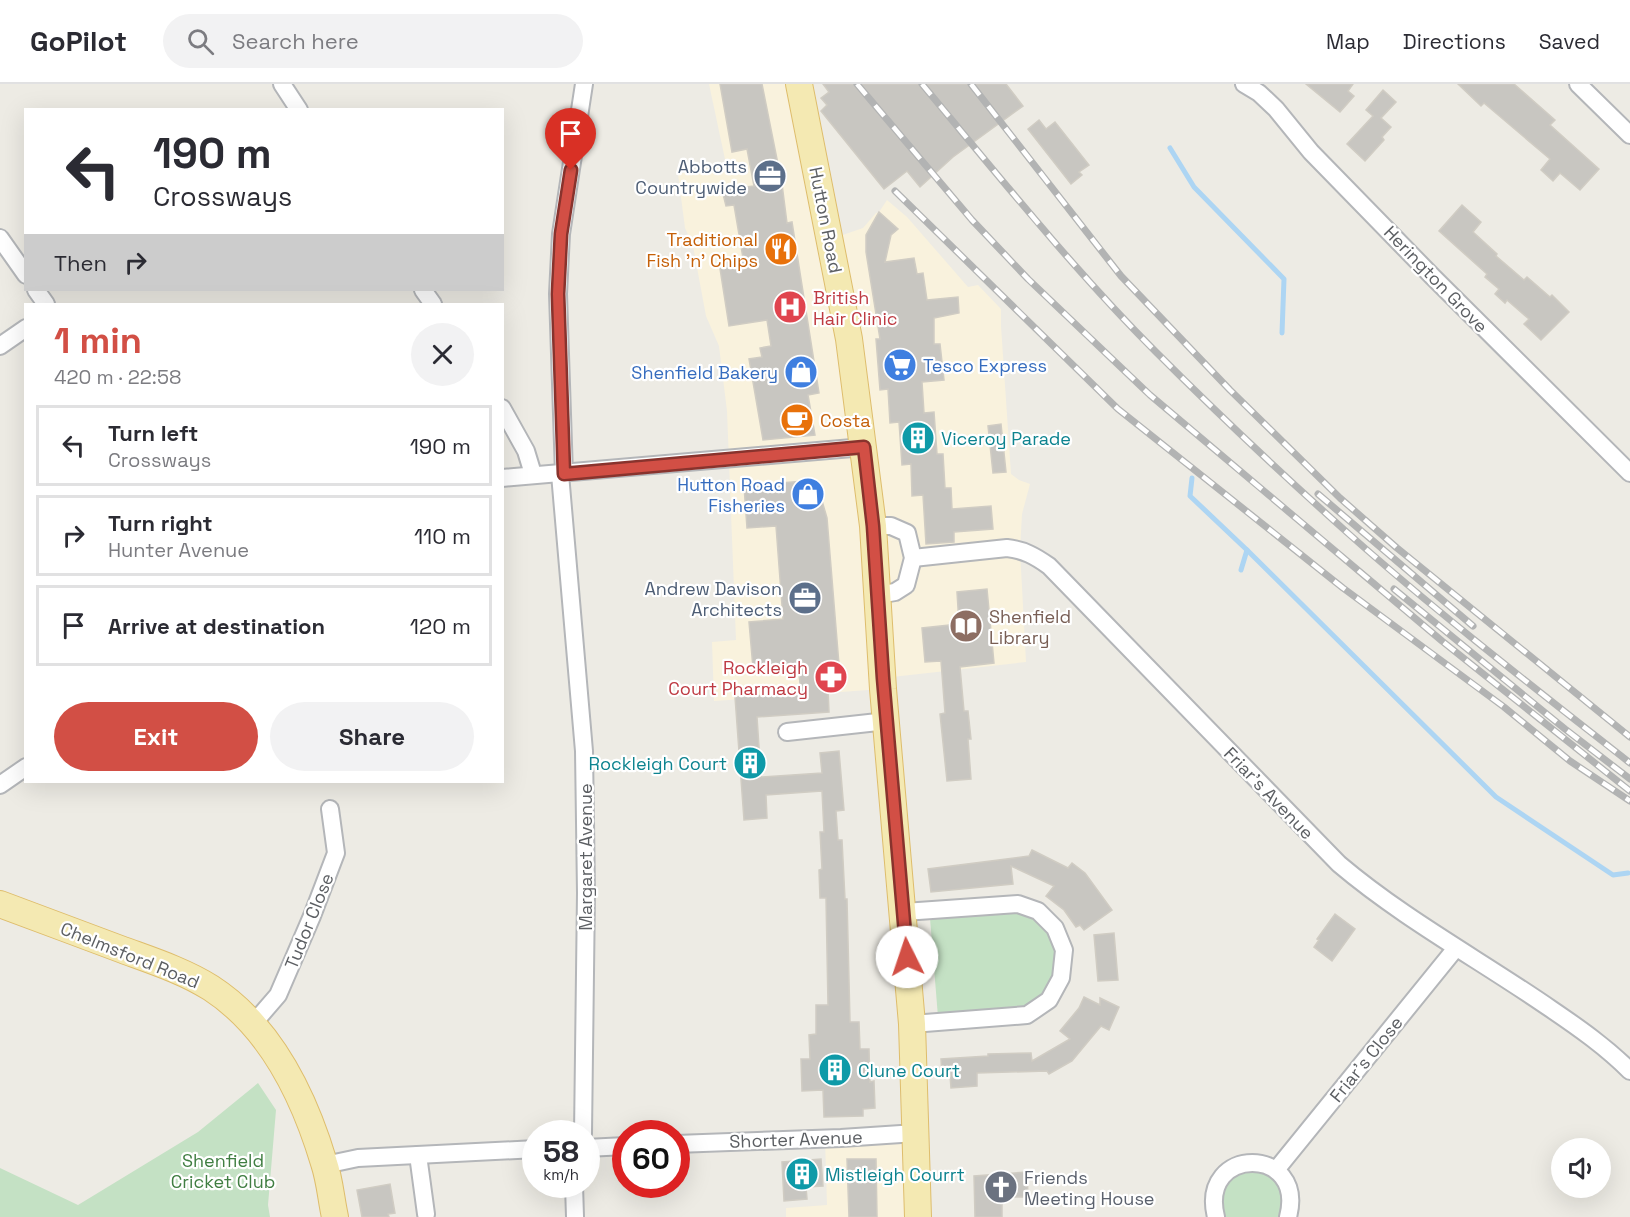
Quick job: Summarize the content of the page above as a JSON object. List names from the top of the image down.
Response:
{
  "streets": {
    "main road": ["Hutton Road", "Chelmsford Road"],
    "street": [
      "Herington Grove",
      "Friar's Avenue",
      "Margaret Avenue",
      "Tudor Close",
      "Friar's Close",
      "Shorter Avenue"
    ]
  },
  "crossings": [
    ["Hutton Road", "Shorter Avenue"],
    ["Friar's Avenue", "Friar's Close"],
    ["Tudor Close", "Chelmsford Road"]
  ],
  "parks": ["Shenfield Cricket Club"],
  "places": {
    "office": ["Abbotts Countrywide", "Andrew Davison Architects"],
    "restaurant": ["Traditional Fish 'n' Chips"],
    "hospital": ["British Hair Clinic"],
    "supermarket": ["Tesco Express"],
    "shop": ["Shenfield Bakery", "Hutton Road Fisheries"],
    "cafe": ["Costa"],
    "building": [
      "Viceroy Parade",
      "Rockleigh Court",
      "Clune Court",
      "Mistleigh Courrt"
    ],
    "library": ["Shenfield Library"],
    "pharmacy": ["Rockleigh Court Pharmacy"],
    "church": ["Friends Meeting House"]
  },
  "page": {
    "header": "GoPilot",
    "search": "Search here",
    "nav": ["Map", "Directions", "Saved"],
    "turn": ["190 m", "Crossways"],
    "then": "Then",
    "heading": ["1 min", "420 m · 22:58"],
    "list": [
      {
        "name": "Turn left",
        "note": "Crossways",
        "value": "190 m"
      },
      {
        "name": "Turn right",
        "note": "Hunter Avenue",
        "value": "110 m"
      },
      {
        "name": "Arrive at destination",
        "value": "120 m"
      }
    ],
    "buttons": ["Exit", "Share"],
    "speed": "58 km/h",
    "limit": "60"
  }
}
